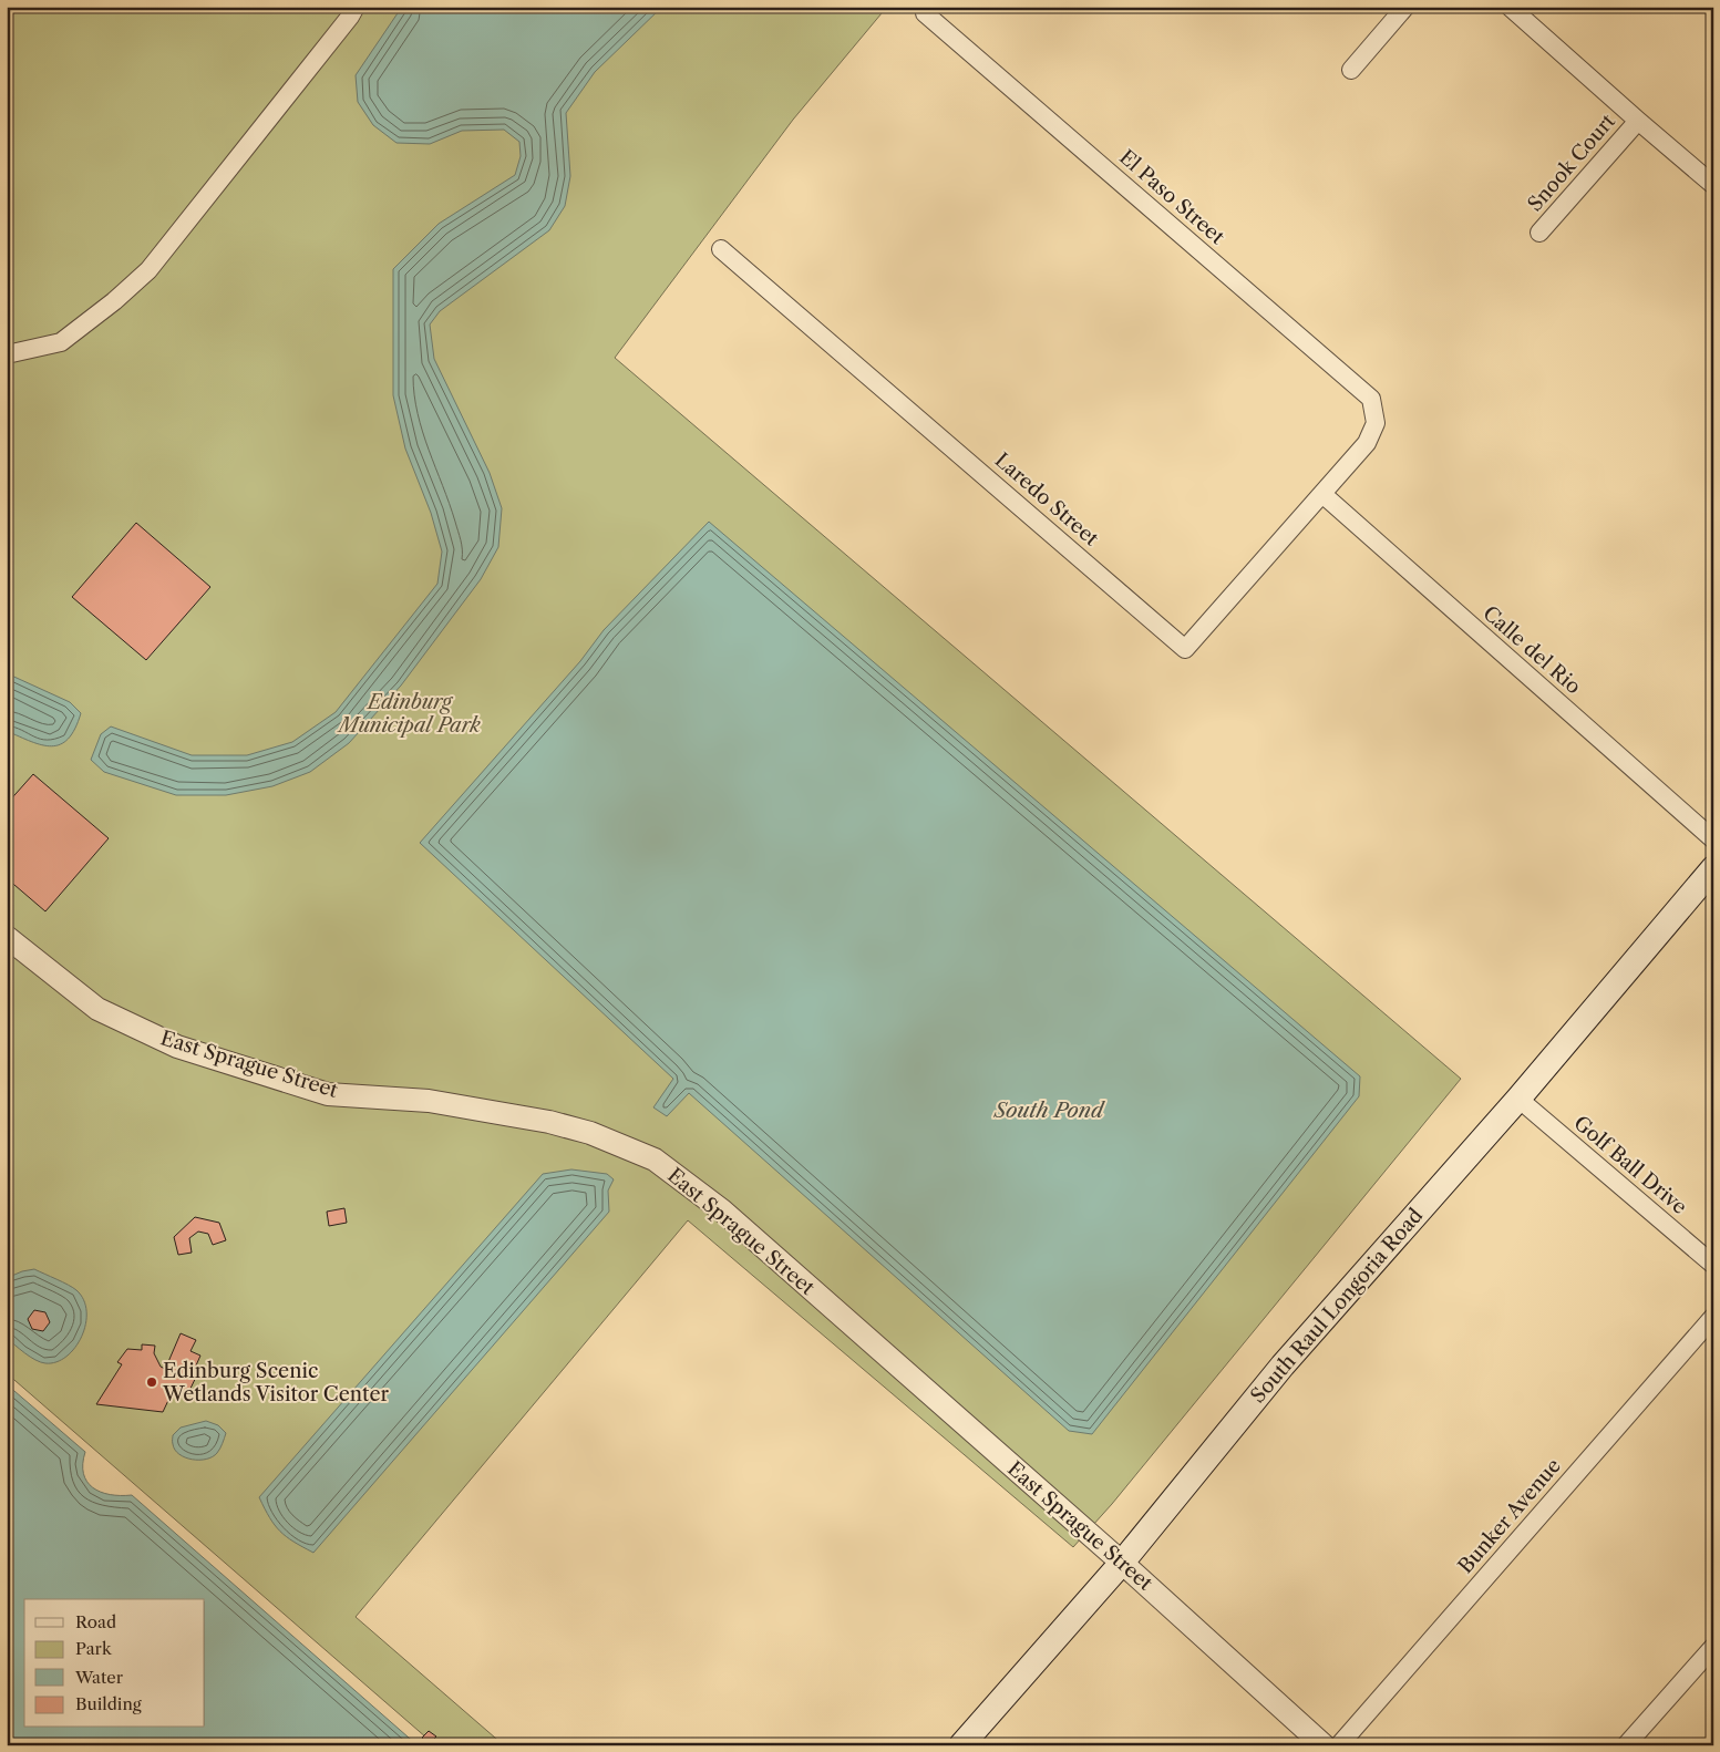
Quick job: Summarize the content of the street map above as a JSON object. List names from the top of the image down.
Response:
{
  "streets": {
    "main road": ["South Raul Longoria Road"],
    "street": [
      "Snook Court",
      "El Paso Street",
      "Laredo Street",
      "Calle del Rio",
      "East Sprague Street",
      "Golf Ball Drive",
      "Bunker Avenue"
    ]
  },
  "crossings": [
    ["El Paso Street", "Laredo Street"],
    ["El Paso Street", "Calle del Rio"],
    ["Laredo Street", "Calle del Rio"],
    ["East Sprague Street", "South Raul Longoria Road"],
    ["Golf Ball Drive", "South Raul Longoria Road"]
  ],
  "water": ["South Pond"],
  "parks": ["Edinburg Municipal Park"],
  "places": ["Edinburg Scenic Wetlands Visitor Center"],
  "legend": [
    "Road",
    "Park",
    "Water",
    "Building"
  ]
}
